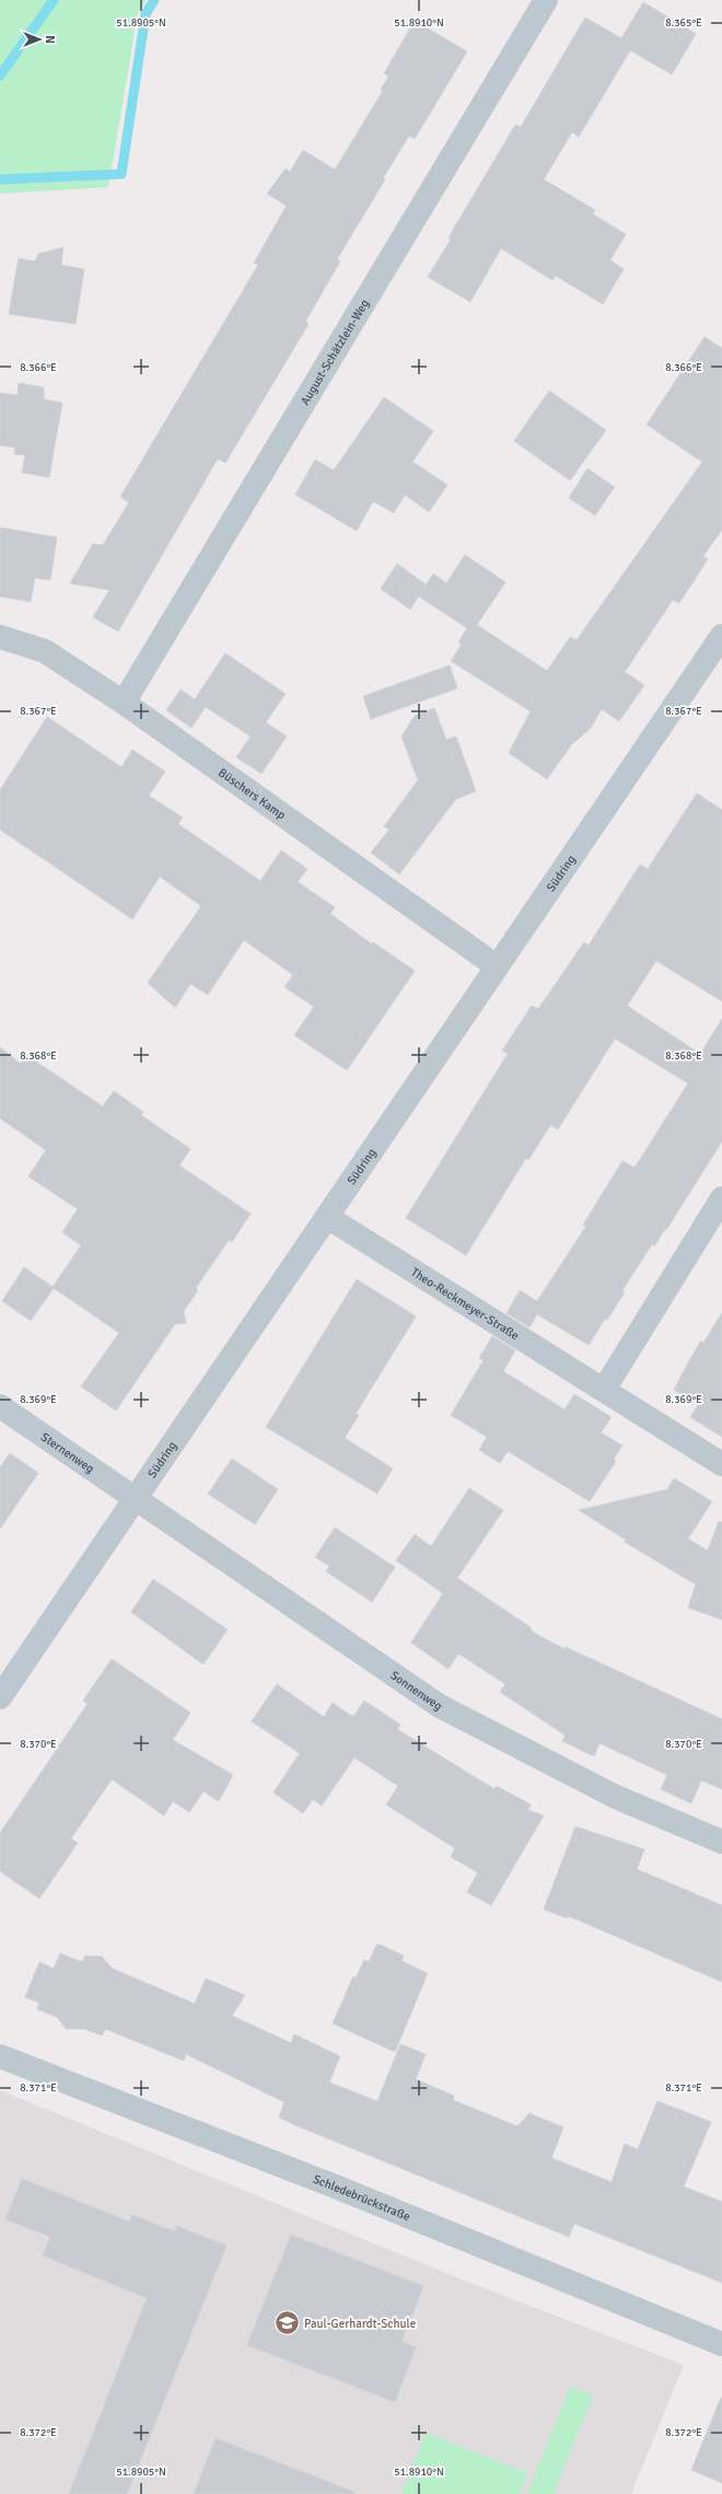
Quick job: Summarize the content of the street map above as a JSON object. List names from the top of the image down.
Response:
{
  "streets": {
    "street": [
      "August-Schätzlein-Weg",
      "Büschers Kamp",
      "Südring",
      "Theo-Reckmeyer-Straße",
      "Sternenweg",
      "Sonnenweg",
      "Schledebrückstraße"
    ]
  },
  "crossings": [
    ["August-Schätzlein-Weg", "Büschers Kamp"],
    ["Büschers Kamp", "Südring"],
    ["Südring", "Theo-Reckmeyer-Straße"],
    ["Südring", "Sternenweg"],
    ["Südring", "Sonnenweg"],
    ["Sternenweg", "Sonnenweg"]
  ],
  "places": {
    "school or university": ["Paul-Gerhardt-Schule"]
  },
  "north": "right",
  "coordinates": [
    "51.8905°N",
    "51.8910°N",
    "8.365°E",
    "8.366°E",
    "8.367°E",
    "8.368°E",
    "8.369°E",
    "8.370°E",
    "8.371°E",
    "8.372°E"
  ]
}
